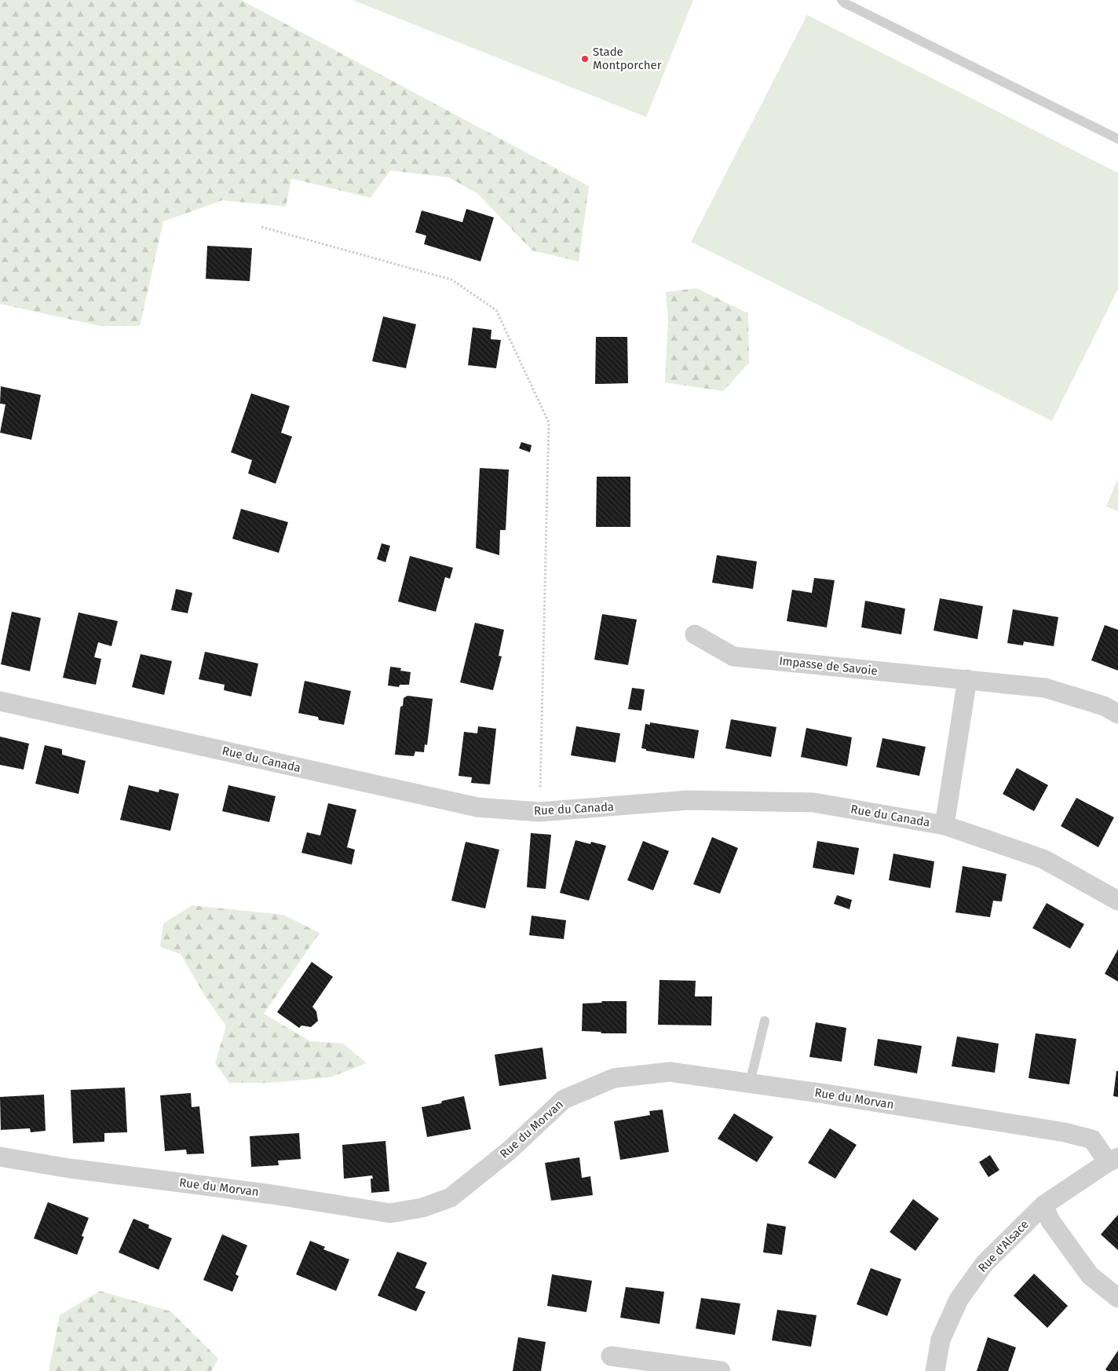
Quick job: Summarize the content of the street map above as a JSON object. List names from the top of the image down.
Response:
{
  "streets": {
    "street": [
      "Impasse de Savoie",
      "Rue du Canada",
      "Rue du Morvan",
      "Rue d'Alsace"
    ]
  },
  "crossings": [
    ["Rue du Morvan", "Rue d'Alsace"]
  ],
  "places": ["Stade Montporcher"]
}
